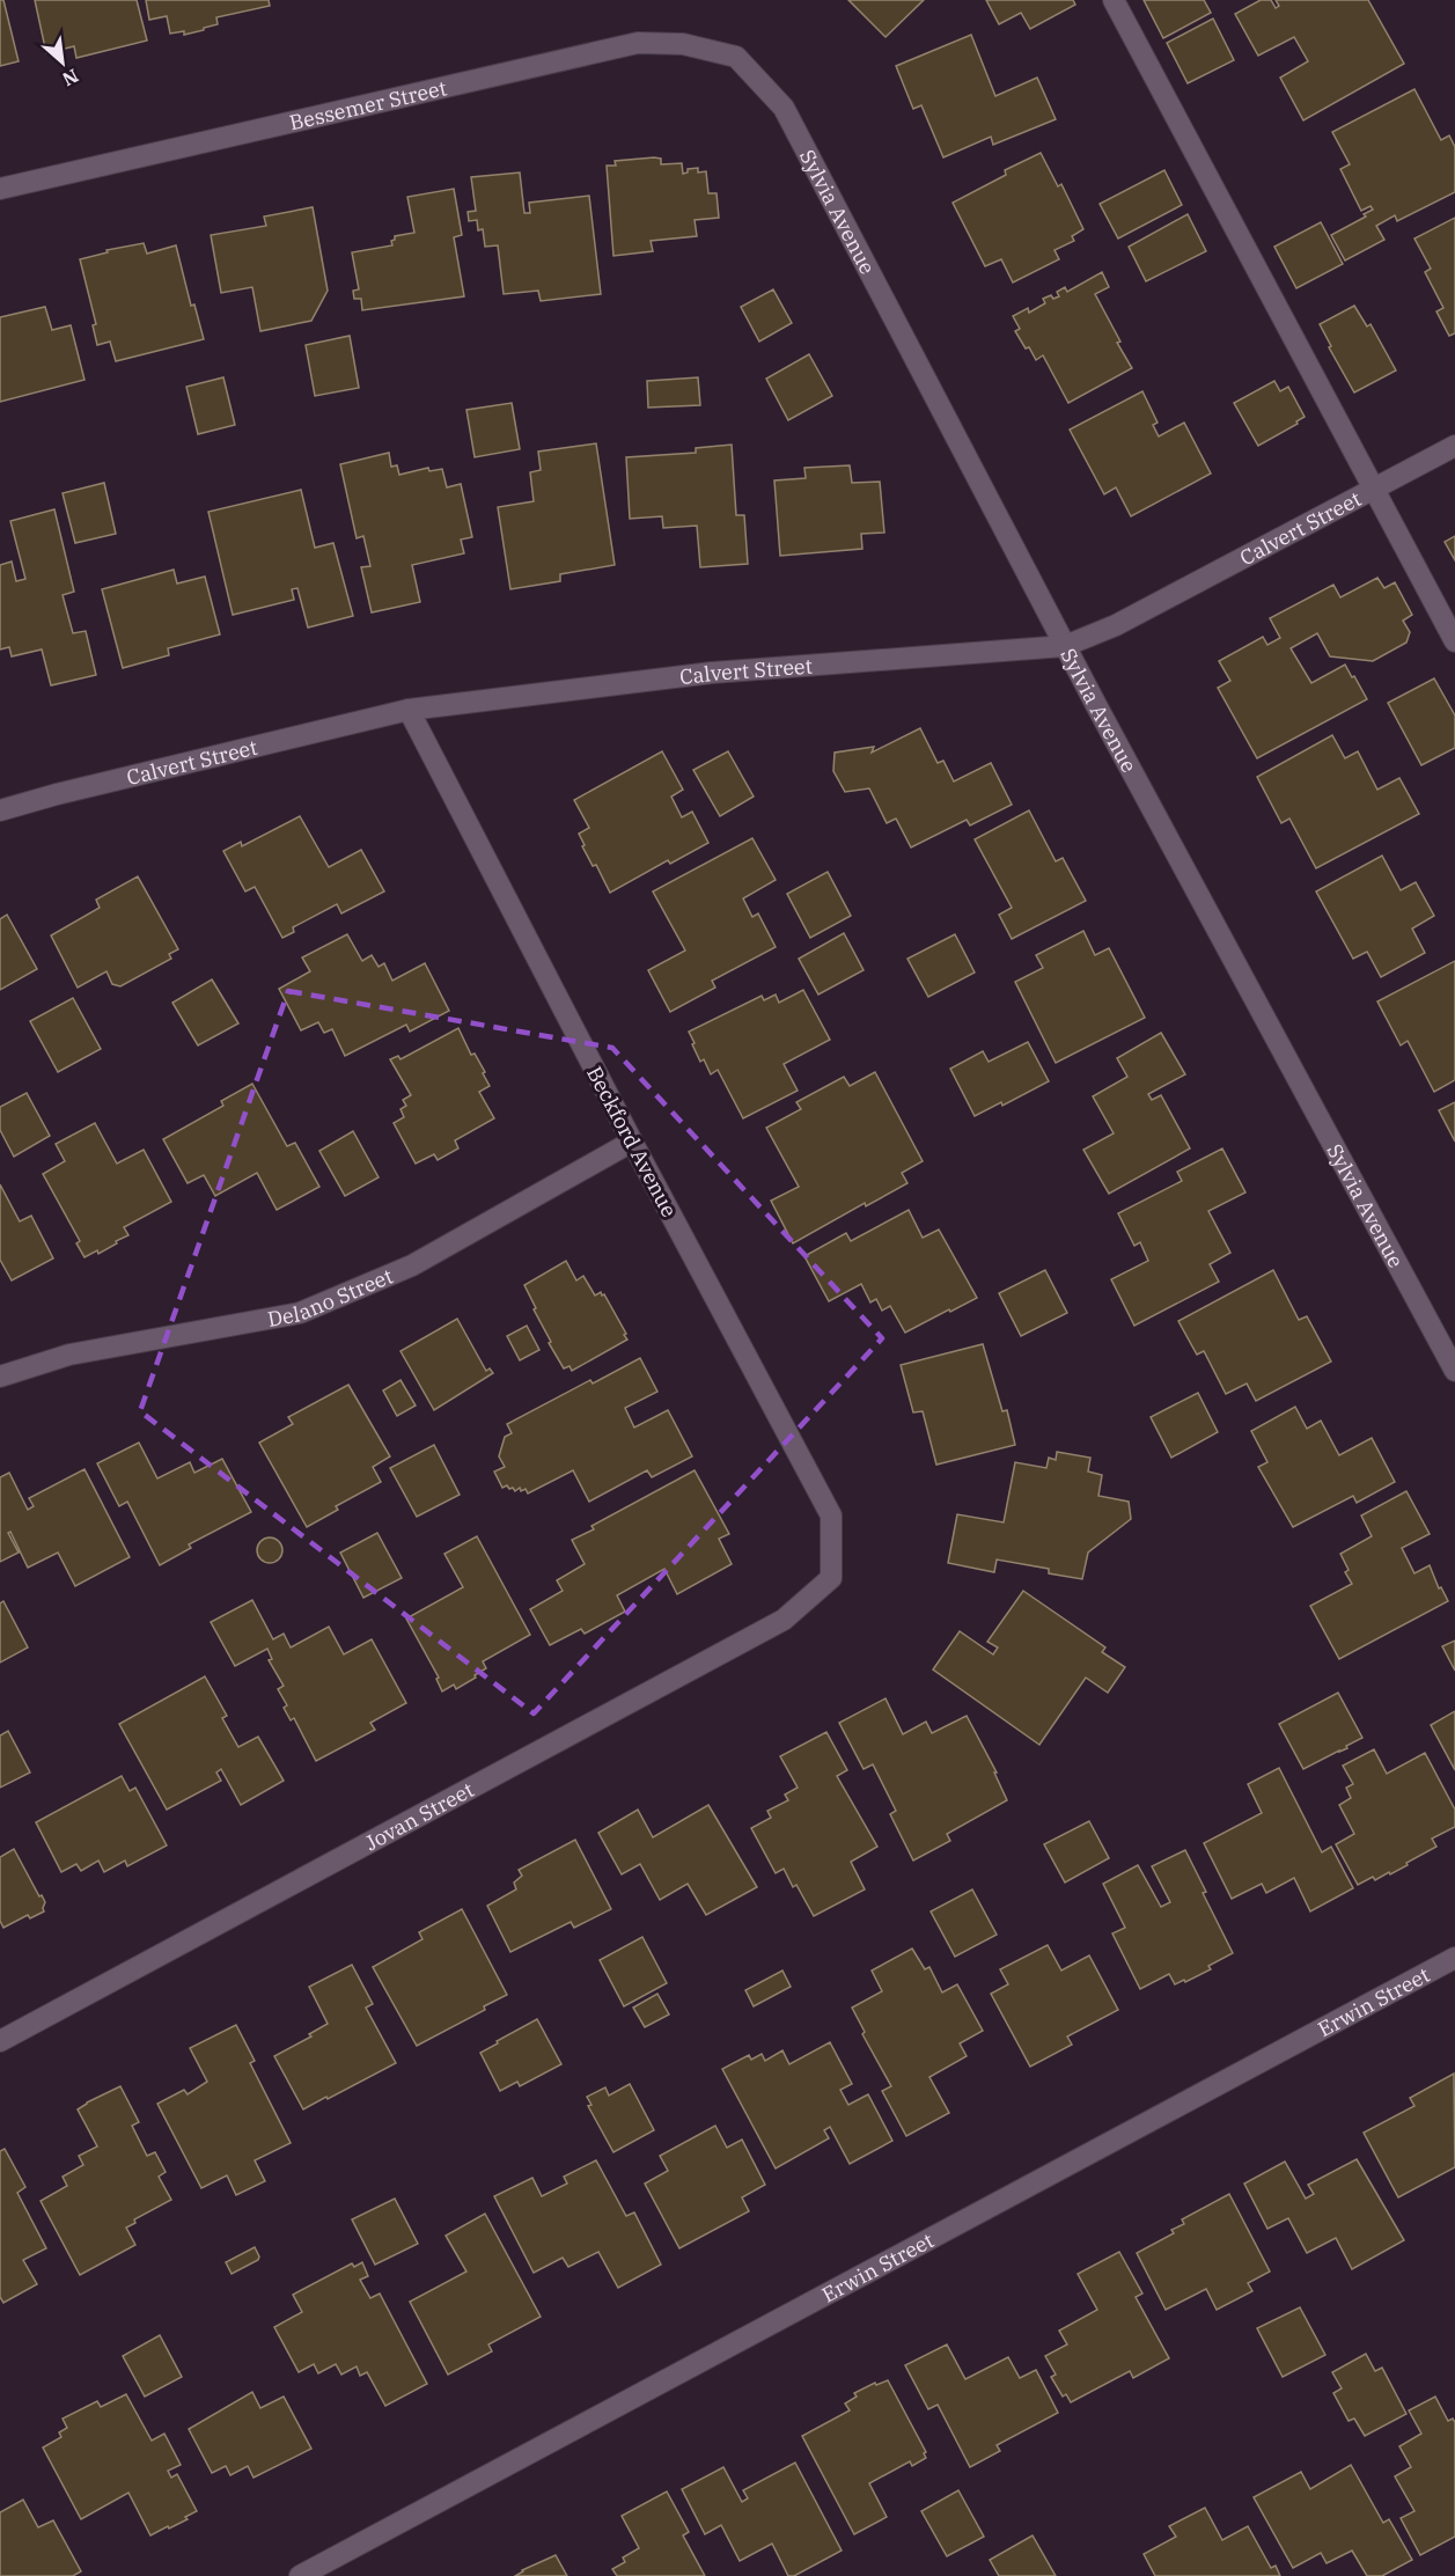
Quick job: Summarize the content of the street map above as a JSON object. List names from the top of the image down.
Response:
{
  "streets": {
    "street": [
      "Bessemer Street",
      "Sylvia Avenue",
      "Calvert Street",
      "Beckford Avenue",
      "Delano Street",
      "Jovan Street",
      "Erwin Street"
    ]
  },
  "crossings": [
    ["Bessemer Street", "Sylvia Avenue"],
    ["Sylvia Avenue", "Calvert Street"],
    ["Calvert Street", "Beckford Avenue"],
    ["Beckford Avenue", "Delano Street"],
    ["Beckford Avenue", "Jovan Street"]
  ],
  "north": "bottom right"
}
